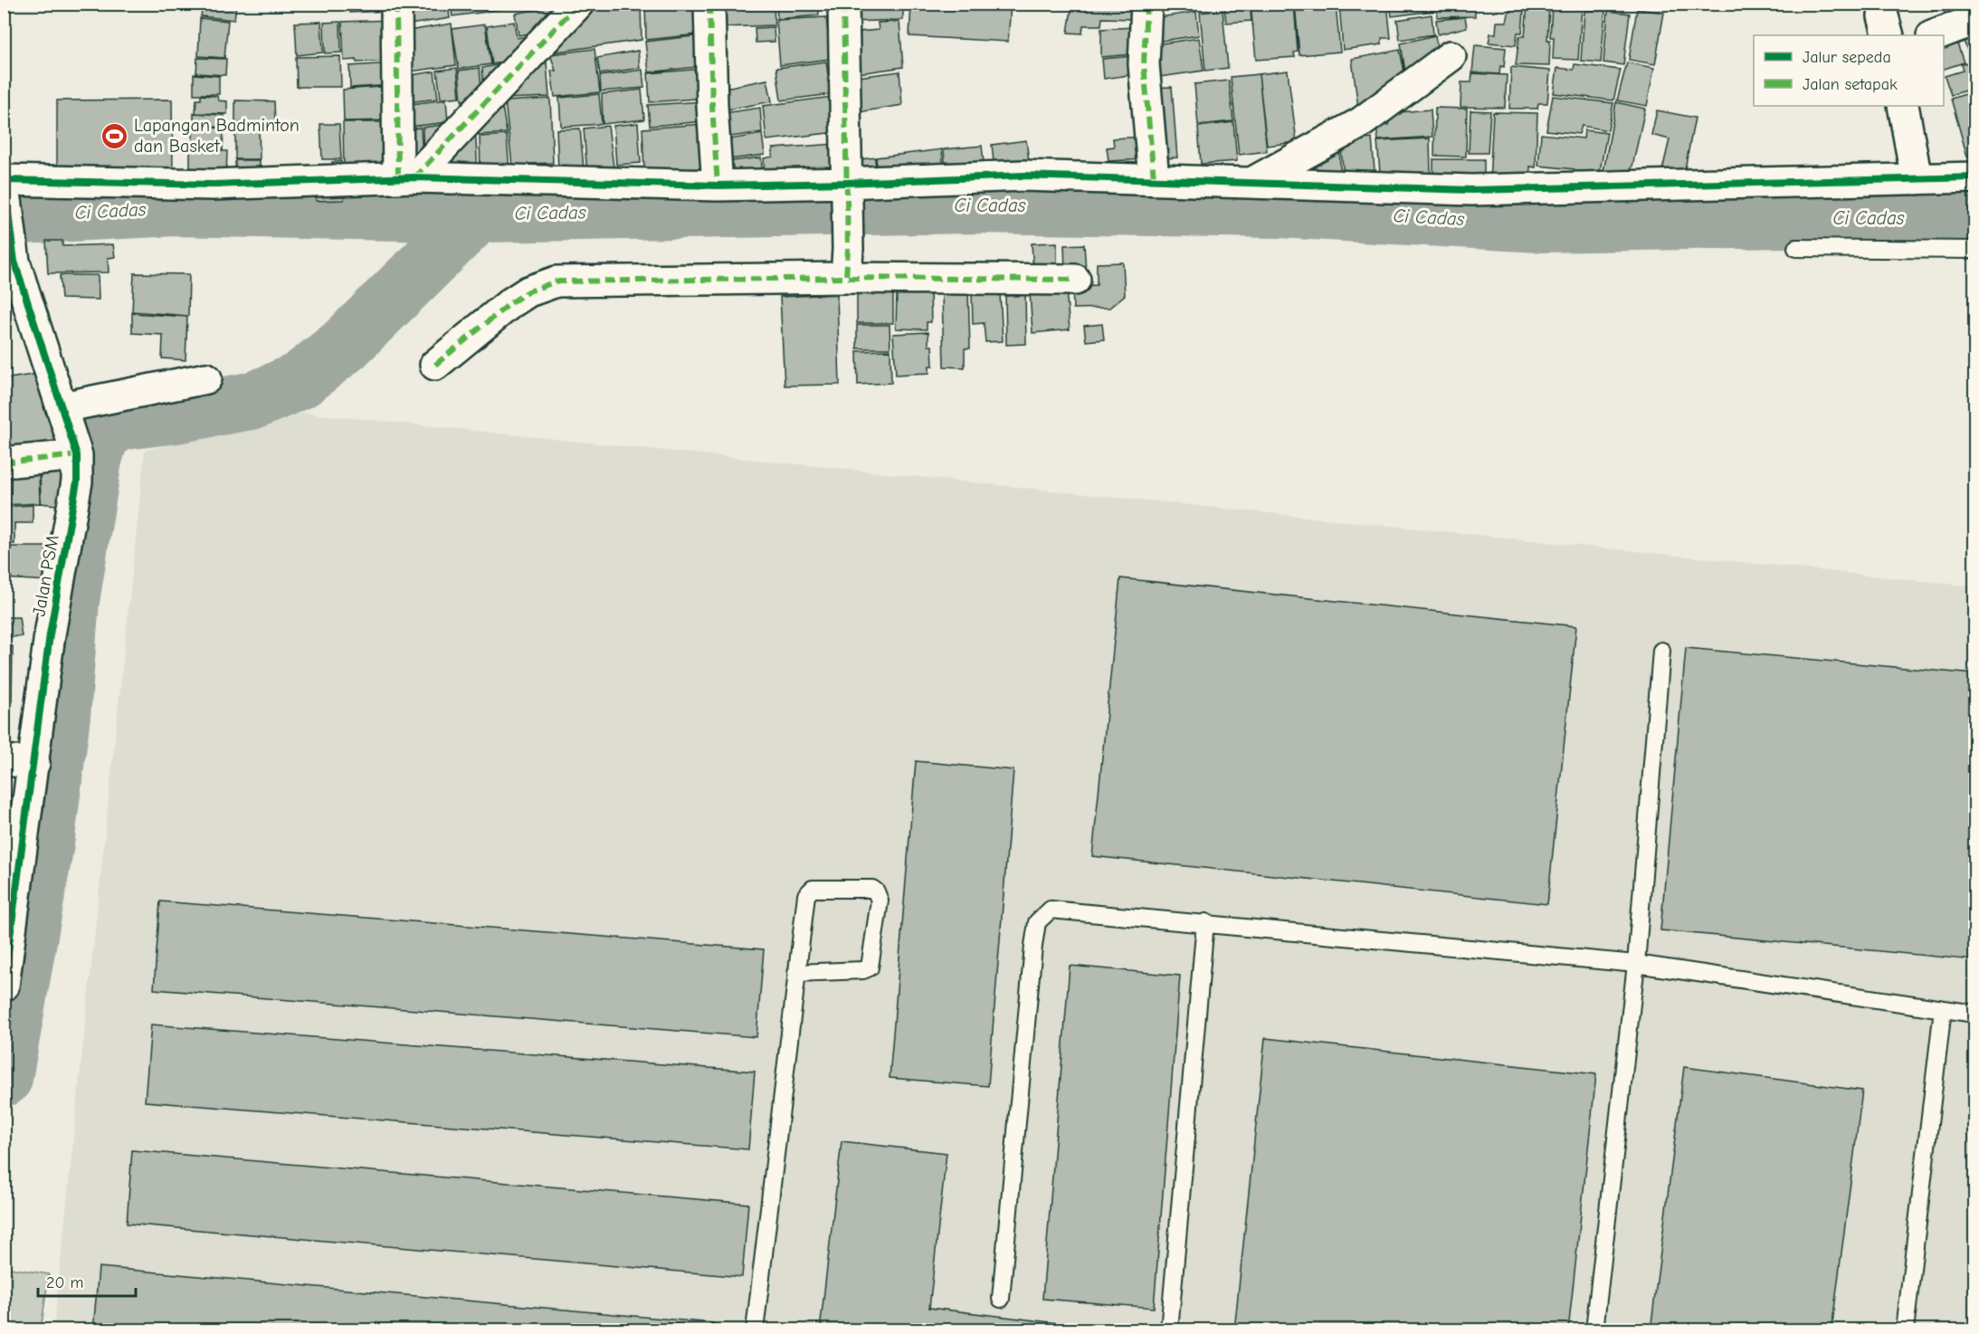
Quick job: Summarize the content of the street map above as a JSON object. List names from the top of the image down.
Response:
{
  "streets": {
    "street": ["Jalan PSM"]
  },
  "water": ["Ci Cadas"],
  "places": {
    "sports": ["Lapangan Badminton dan Basket"]
  },
  "legend": ["Jalur sepeda", "Jalan setapak"],
  "scale_bar": "20 m"
}
